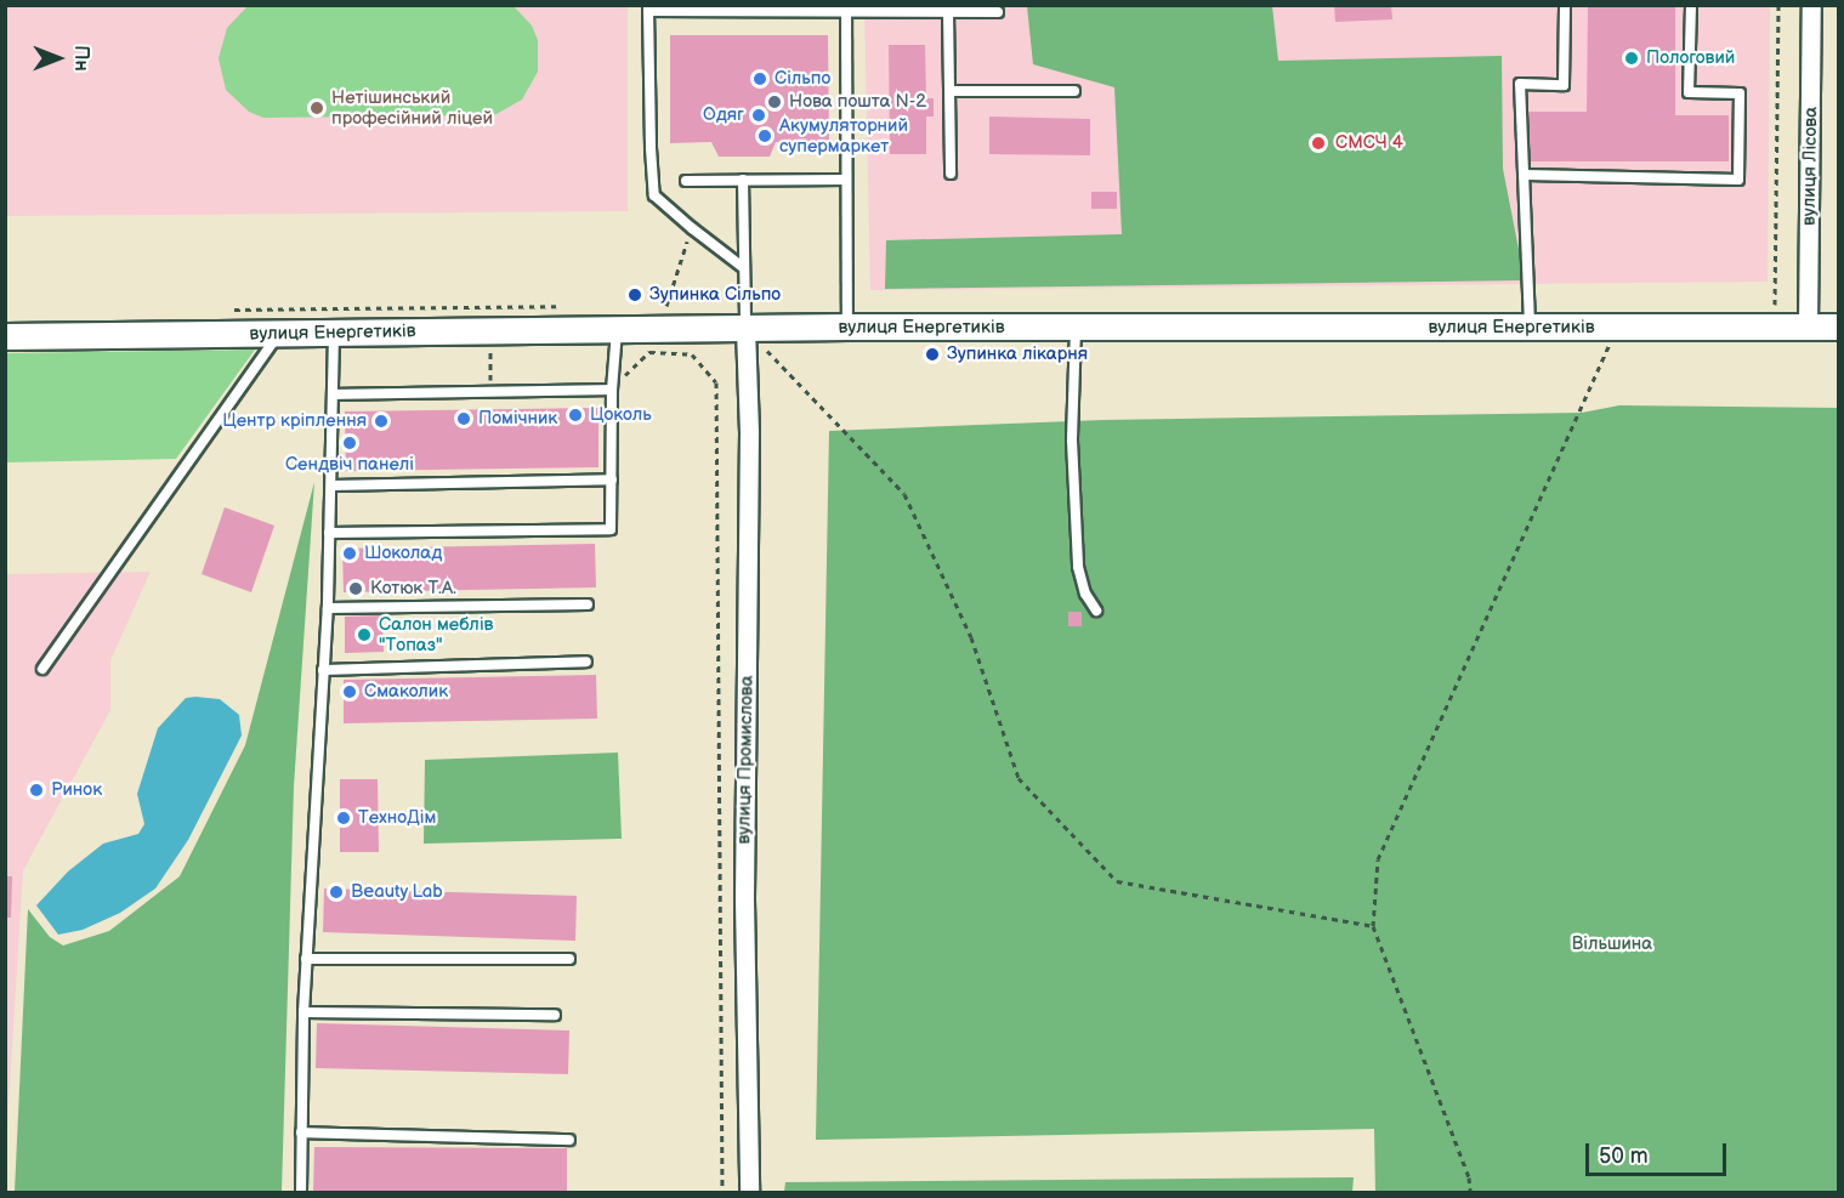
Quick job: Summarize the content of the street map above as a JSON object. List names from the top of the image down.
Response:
{
  "streets": {
    "main road": ["вулиця Енергетиків"],
    "street": ["вулиця Лісова", "вулиця Промислова"]
  },
  "crossings": [
    ["вулиця Лісова", "вулиця Енергетиків"],
    ["вулиця Енергетиків", "вулиця Промислова"]
  ],
  "parks": ["Вільшина"],
  "places": [
    "Пологовий",
    "Сільпо",
    "Нова пошта N-2",
    "Нетішинський професійний ліцей",
    "Одяг",
    "Акумуляторний супермаркет",
    "СМСЧ 4",
    "Зупинка Сільпо",
    "Зупинка лікарня",
    "Цоколь",
    "Помічник",
    "Центр кріплення",
    "Сендвіч панелі",
    "Шоколад",
    "Котюк Т.А.",
    "Салон меблів \"Топаз\"",
    "Смаколик",
    "Ринок",
    "ТехноДім",
    "Beauty Lab"
  ],
  "scale_bar": "50 m",
  "north": "right"
}
